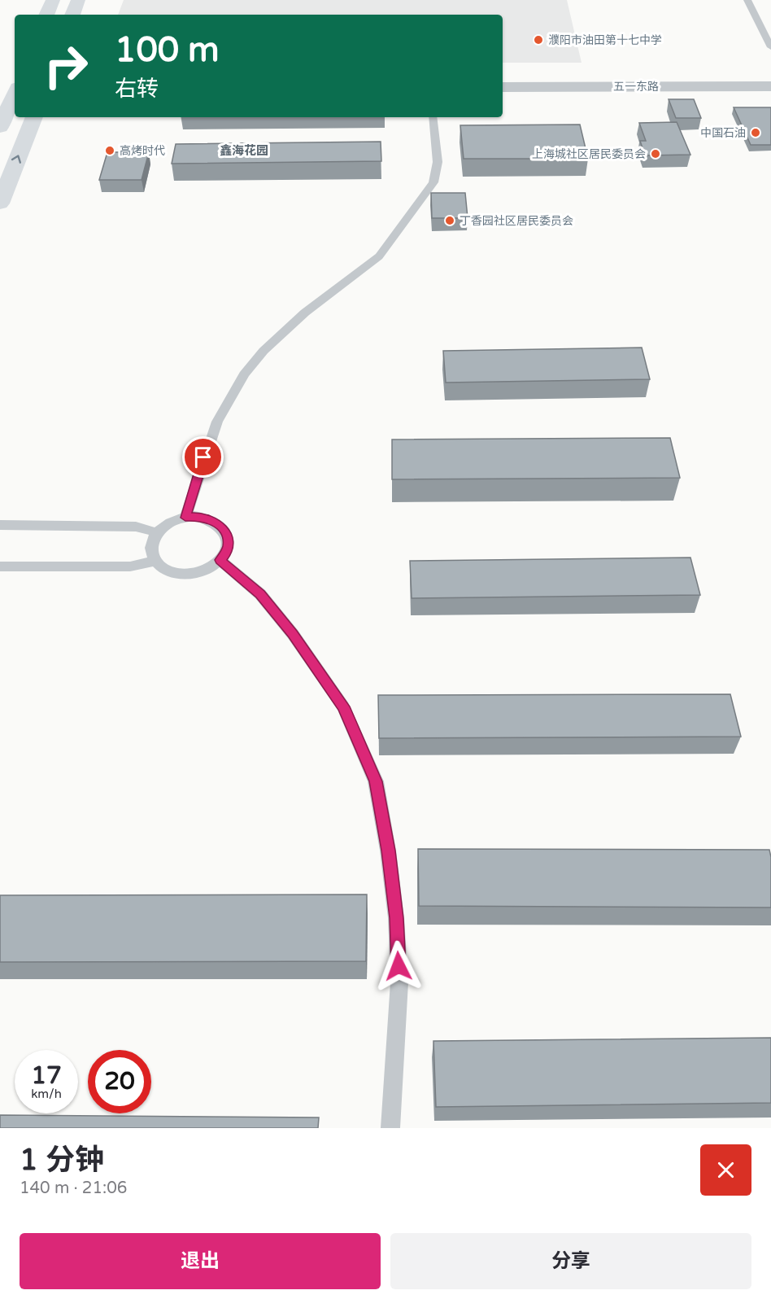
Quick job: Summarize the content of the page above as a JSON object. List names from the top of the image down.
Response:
{
  "streets": {
    "street": ["五一东路"]
  },
  "districts": ["鑫海花园"],
  "places": [
    "濮阳市油田第十七中学",
    "中国石油",
    "高烤时代",
    "上海城社区居民委员会",
    "丁香园社区居民委员会"
  ],
  "page": {
    "turn": ["100 m", "右转"],
    "speed": "17 km/h",
    "limit": "20",
    "heading": ["1 分钟", "140 m · 21:06"],
    "buttons": ["退出", "分享"]
  }
}
